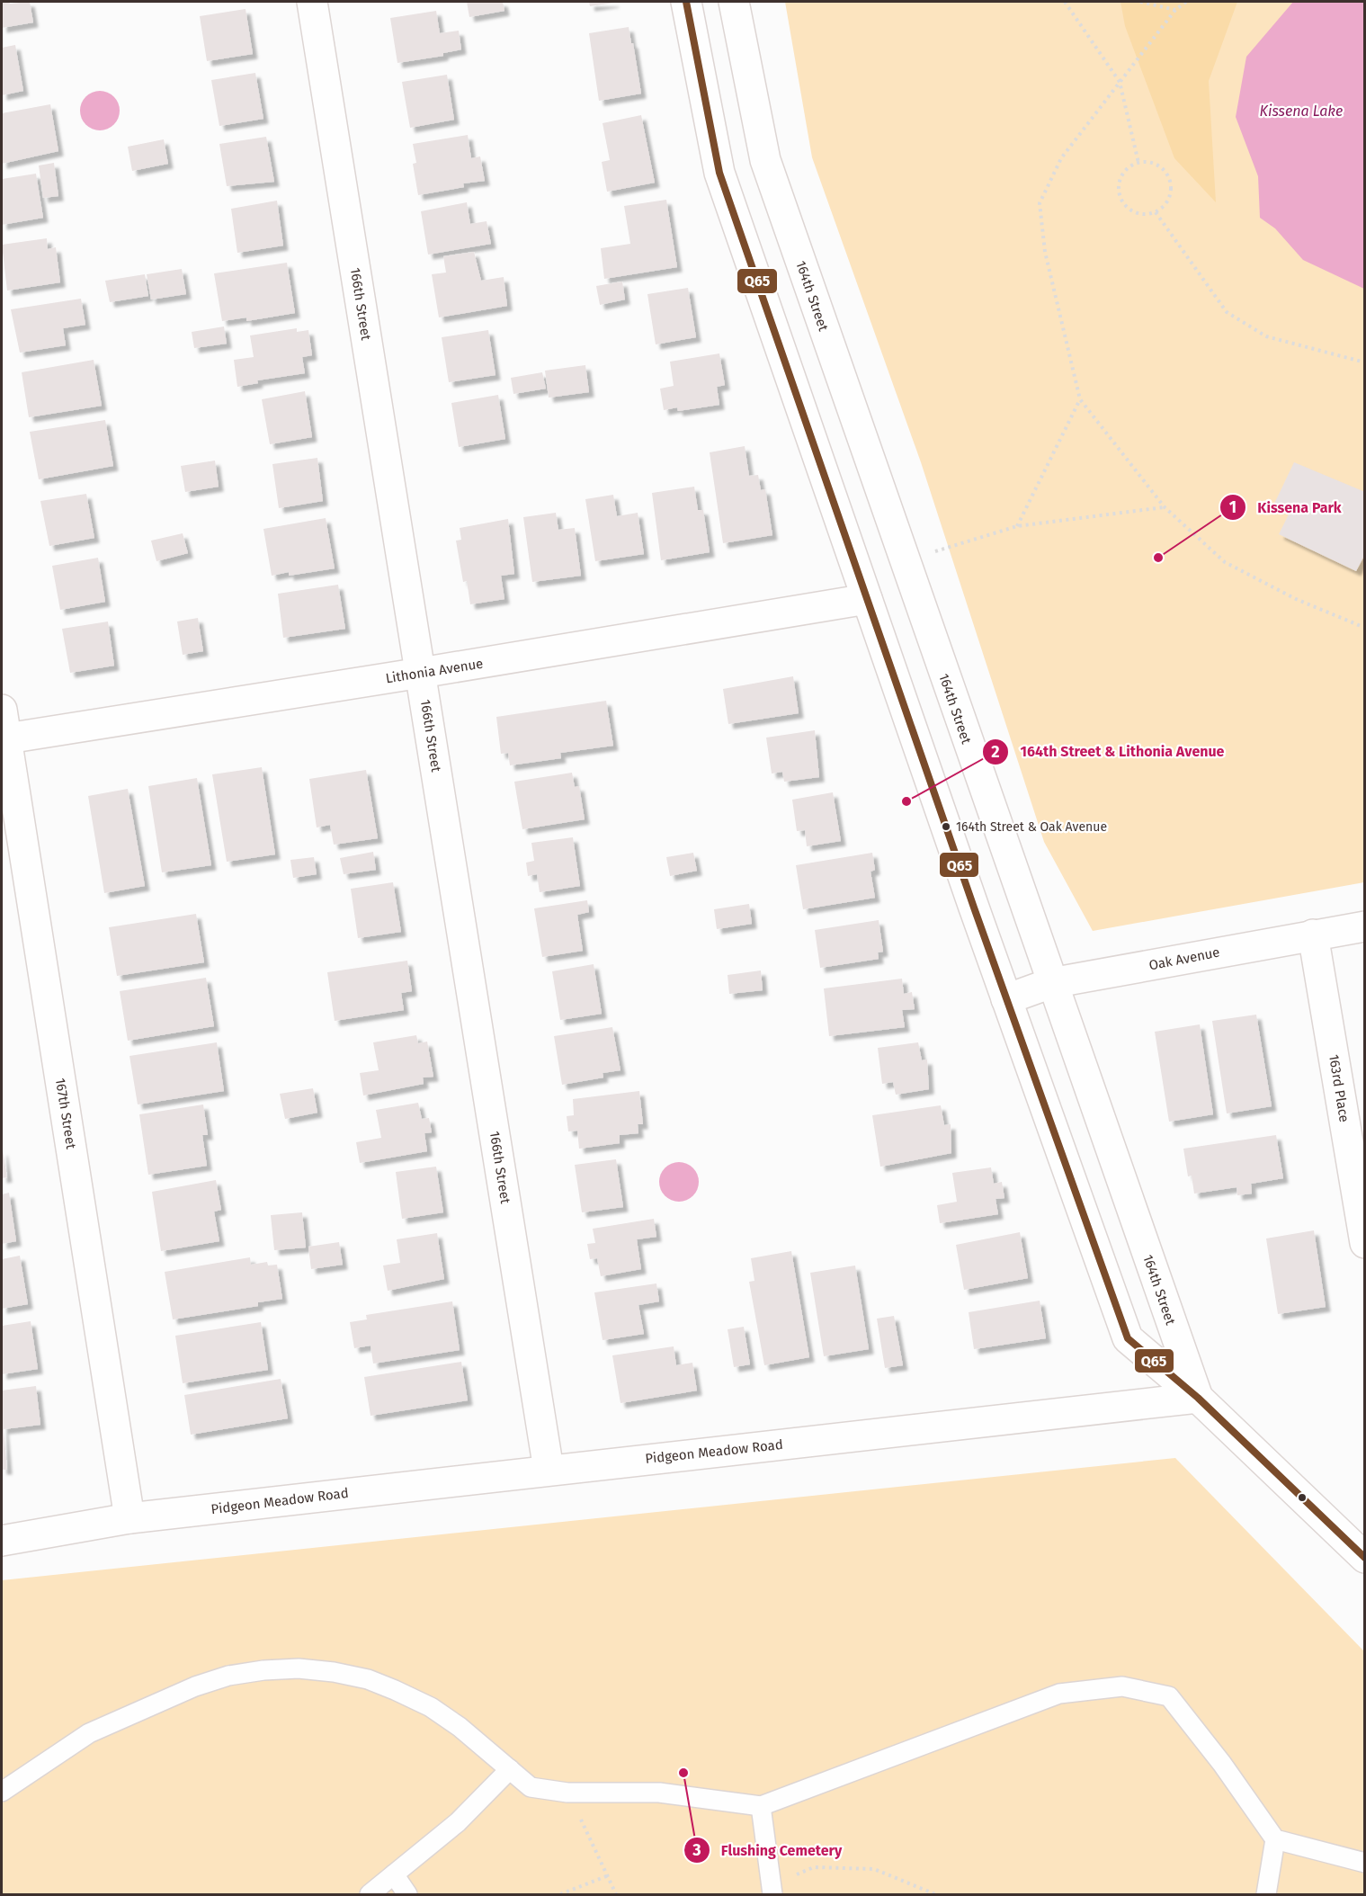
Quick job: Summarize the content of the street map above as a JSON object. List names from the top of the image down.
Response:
{
  "streets": {
    "street": [
      "164th Street",
      "166th Street",
      "Lithonia Avenue",
      "Oak Avenue",
      "163rd Place",
      "167th Street",
      "Pidgeon Meadow Road"
    ]
  },
  "crossings": [
    ["164th Street", "Oak Avenue"],
    ["164th Street", "Pidgeon Meadow Road"],
    ["166th Street", "Lithonia Avenue"],
    ["166th Street", "Pidgeon Meadow Road"],
    ["Lithonia Avenue", "167th Street"],
    ["Oak Avenue", "163rd Place"],
    ["167th Street", "Pidgeon Meadow Road"]
  ],
  "water": ["Kissena Lake"],
  "places": [
    "Kissena Park",
    "164th Street & Lithonia Avenue",
    "164th Street & Oak Avenue",
    "Flushing Cemetery"
  ],
  "lines": ["transit line Q65"]
}
